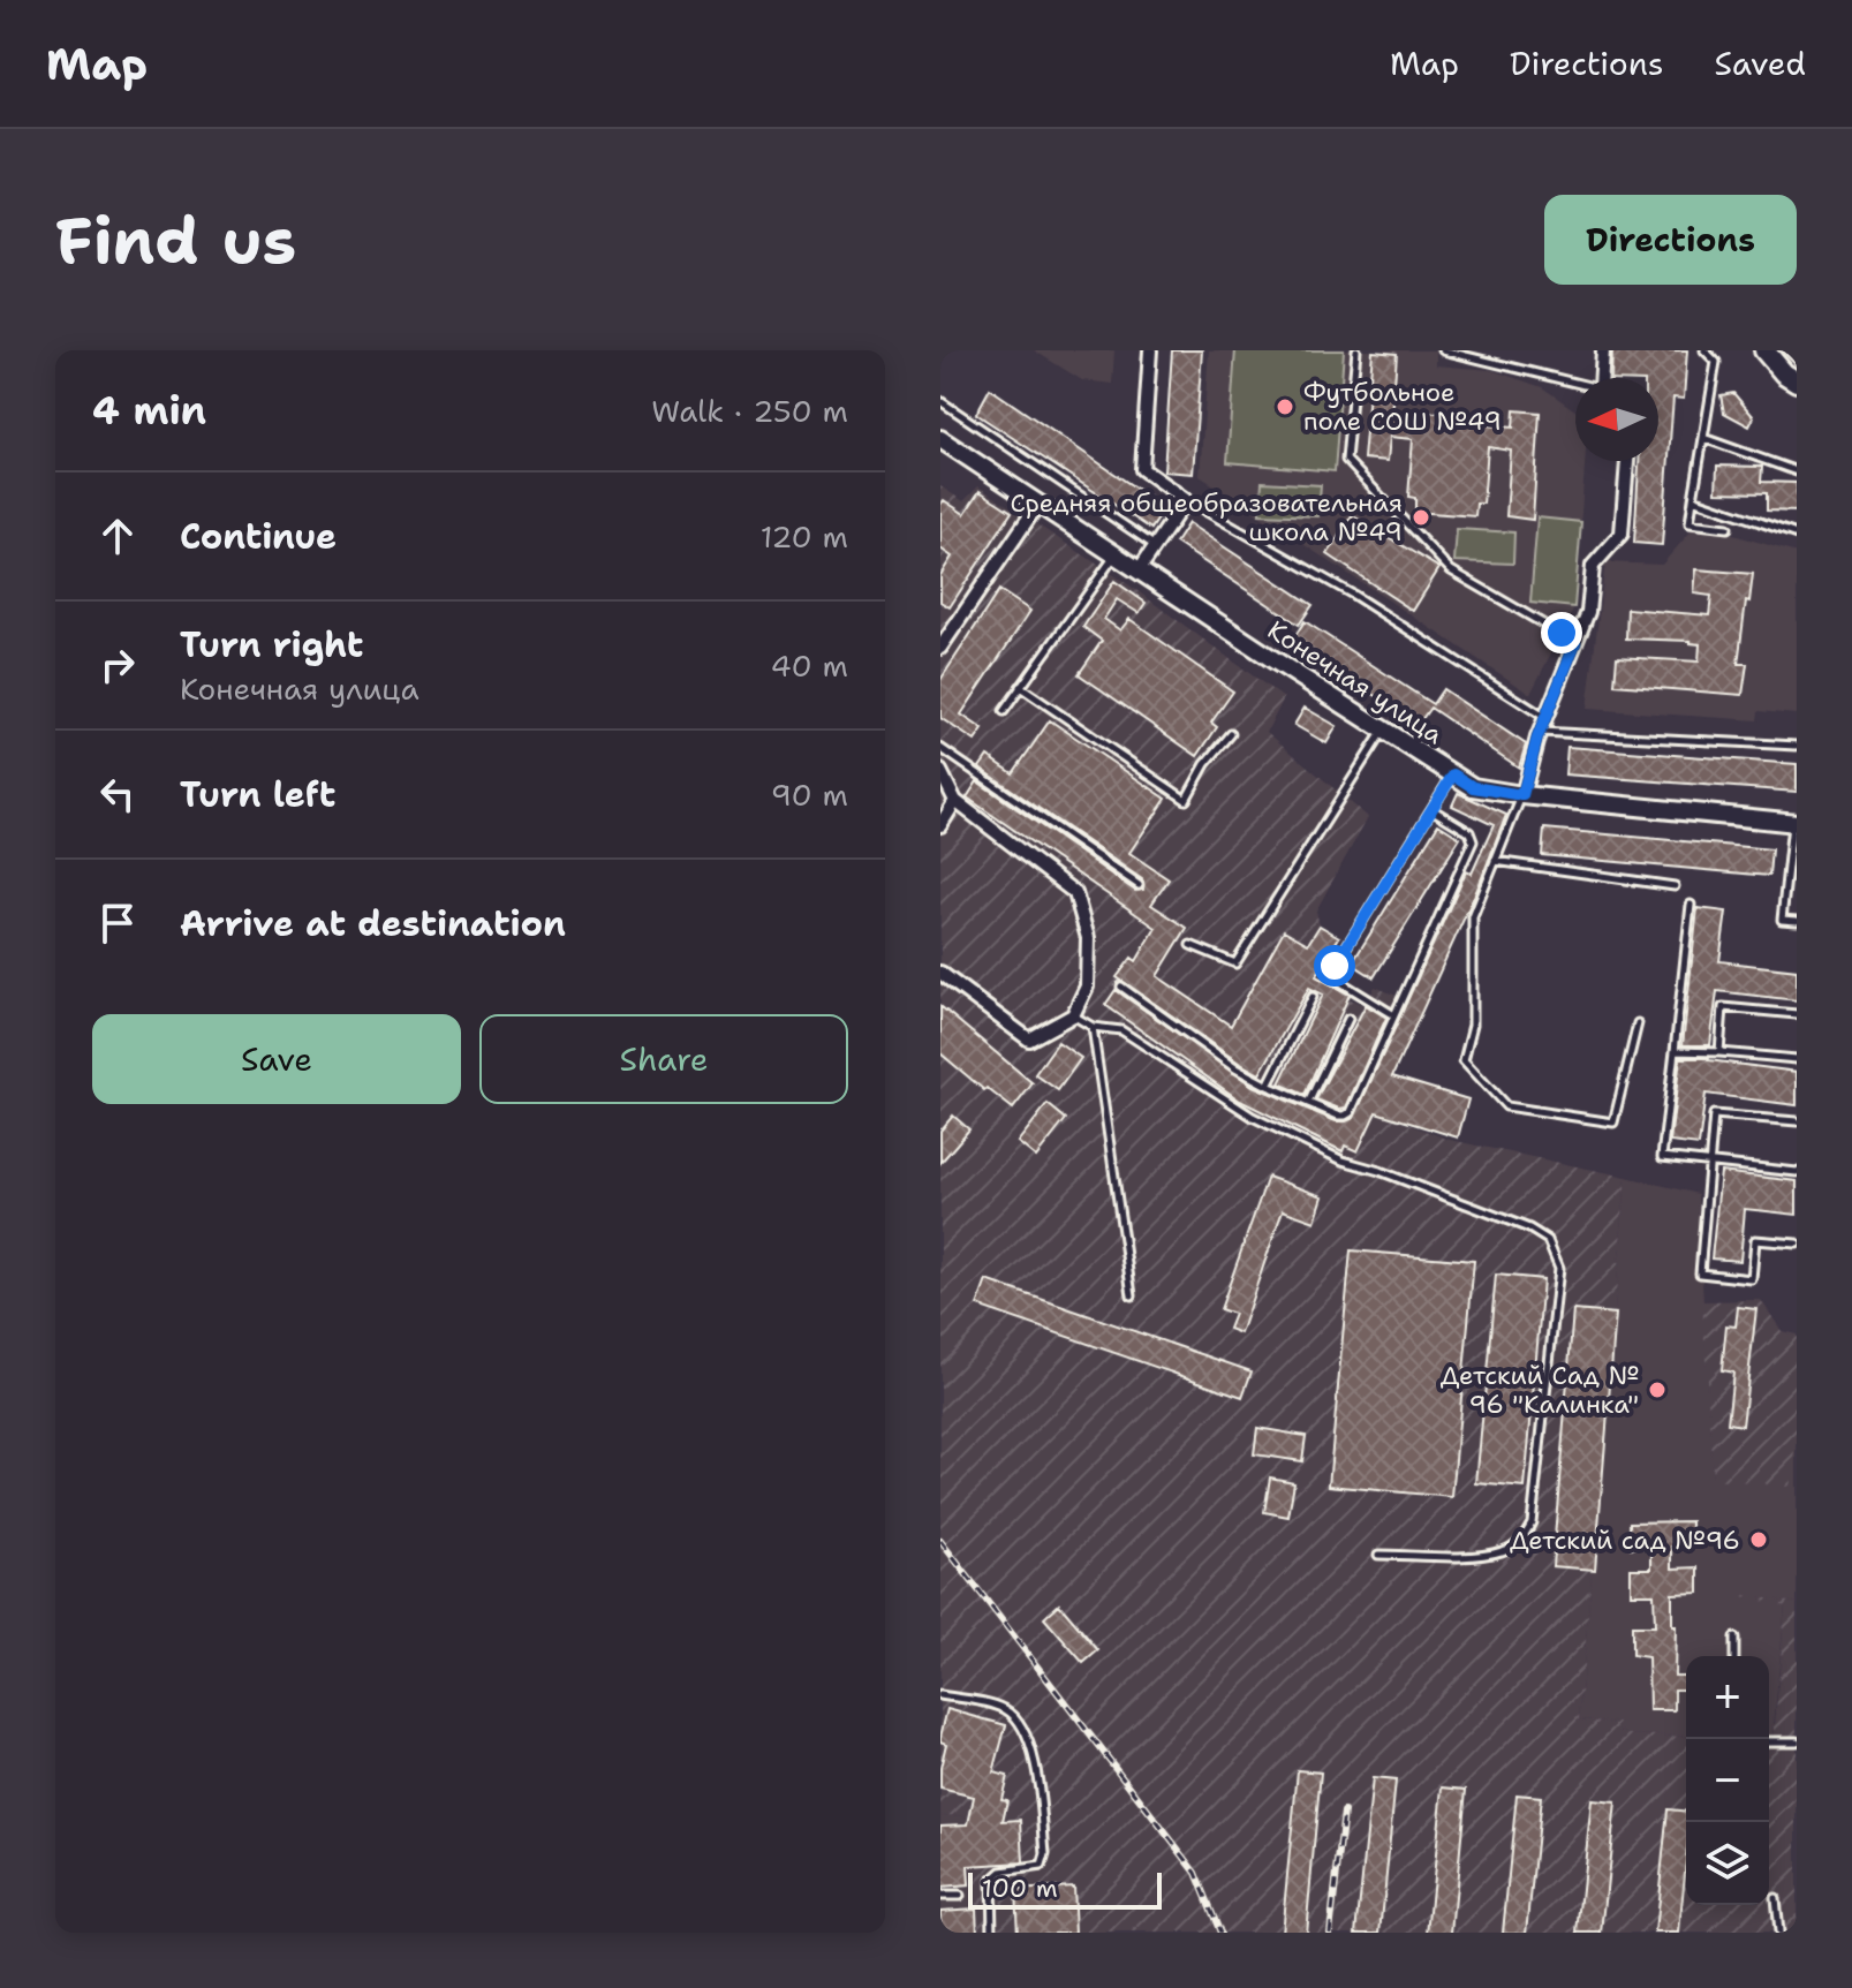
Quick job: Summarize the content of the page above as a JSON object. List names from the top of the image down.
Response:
{
  "streets": {
    "street": ["Конечная улица"]
  },
  "places": [
    "Футбольное поле СОШ №49",
    "Средняя общеобразовательная школа №49",
    "Детский Сад № 96 \"Калинка\"",
    "Детский сад №96"
  ],
  "scale_bar": "100 m",
  "north": "left",
  "page": {
    "header": "Map",
    "nav": ["Map", "Directions", "Saved"],
    "buttons": [
      "Directions",
      ["Save", "Share"]
    ],
    "title": "Find us",
    "heading": ["4 min", "Walk · 250 m"],
    "list": [
      ["Continue", "120 m"],
      ["Turn right", "Конечная улица", "40 m"],
      ["Turn left", "90 m"],
      "Arrive at destination"
    ],
    "map_buttons": ["+", "−"],
    "scale": "100 m"
  }
}
